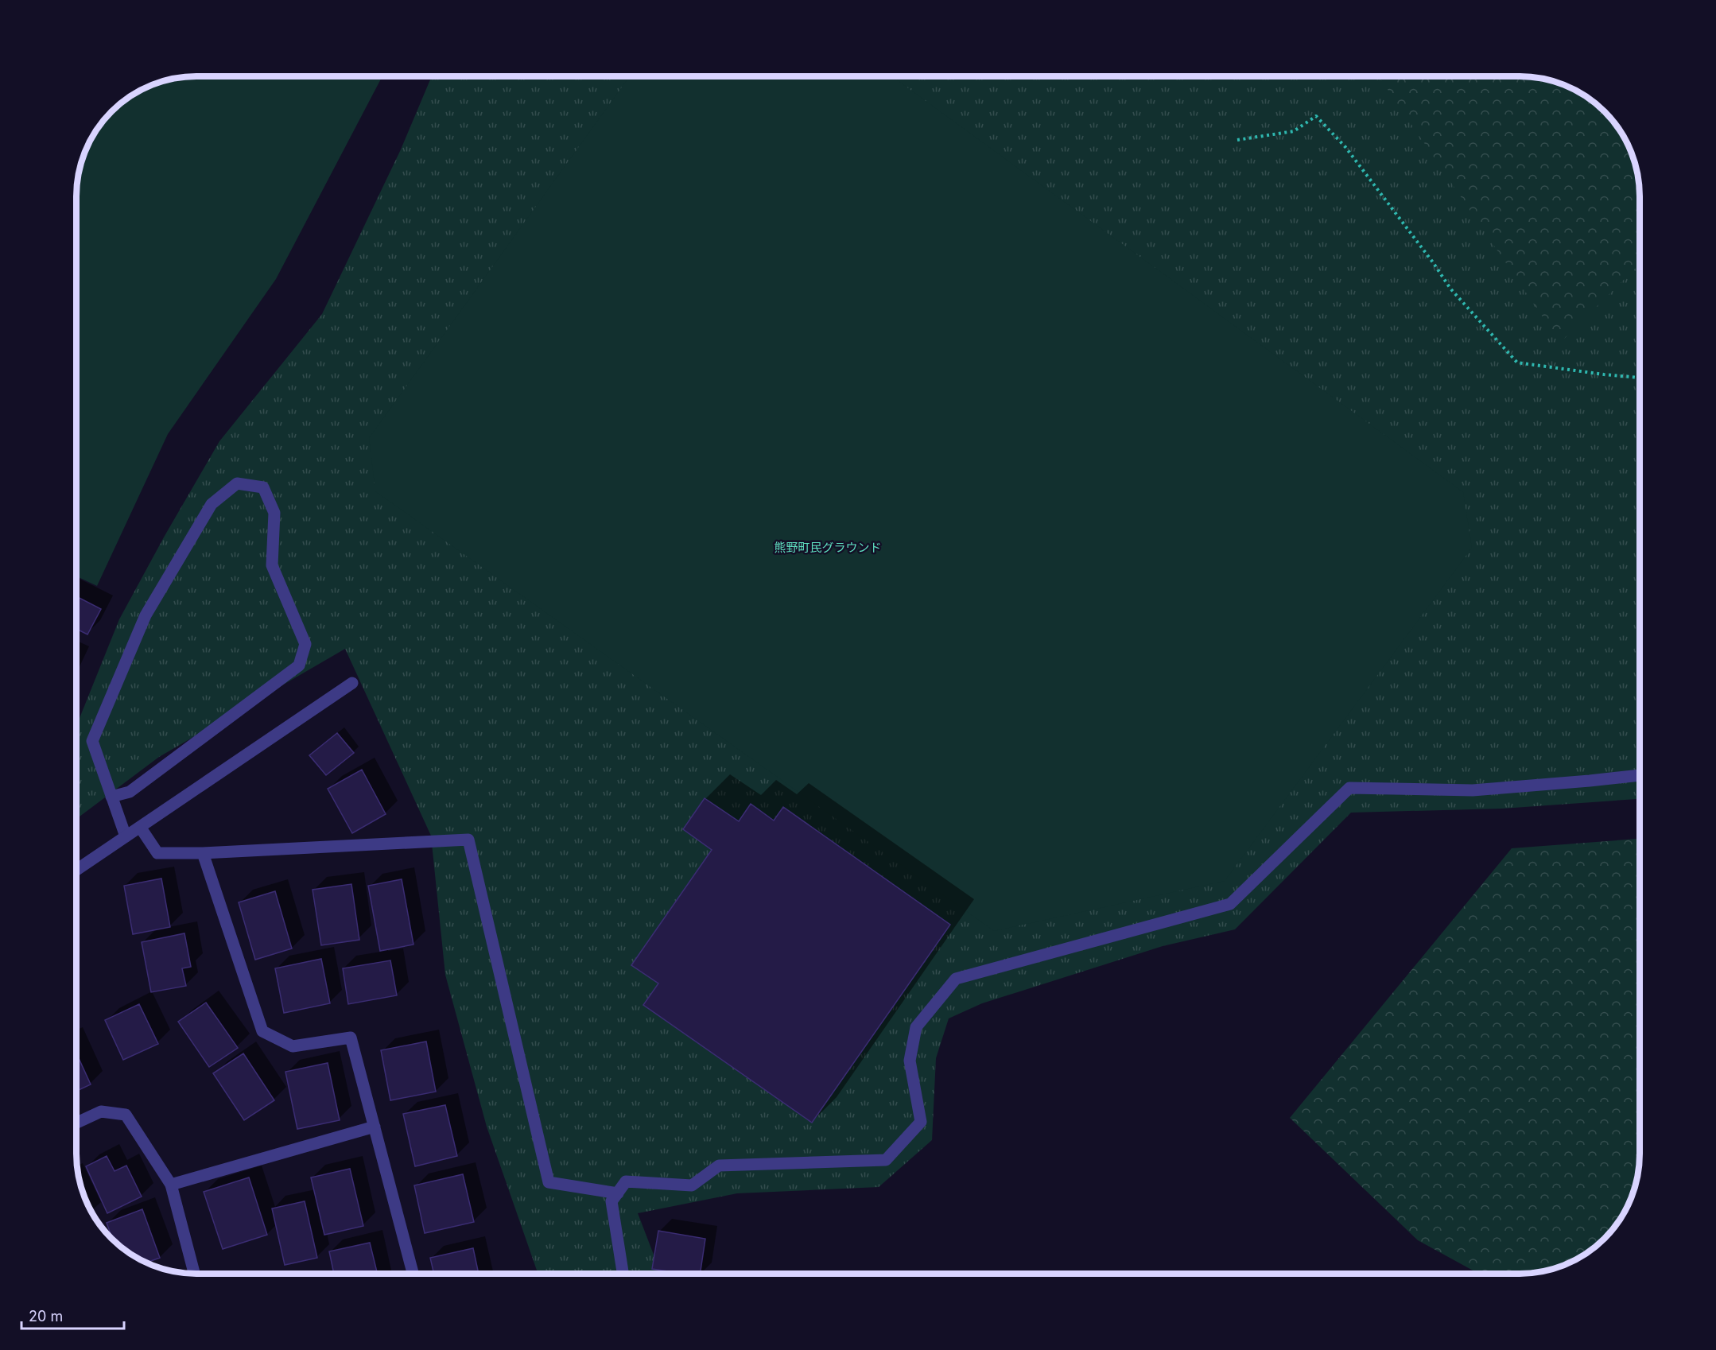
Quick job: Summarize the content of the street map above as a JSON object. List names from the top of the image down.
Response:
{
  "parks": ["熊野町民グラウンド"],
  "scale_bar": "20 m"
}
